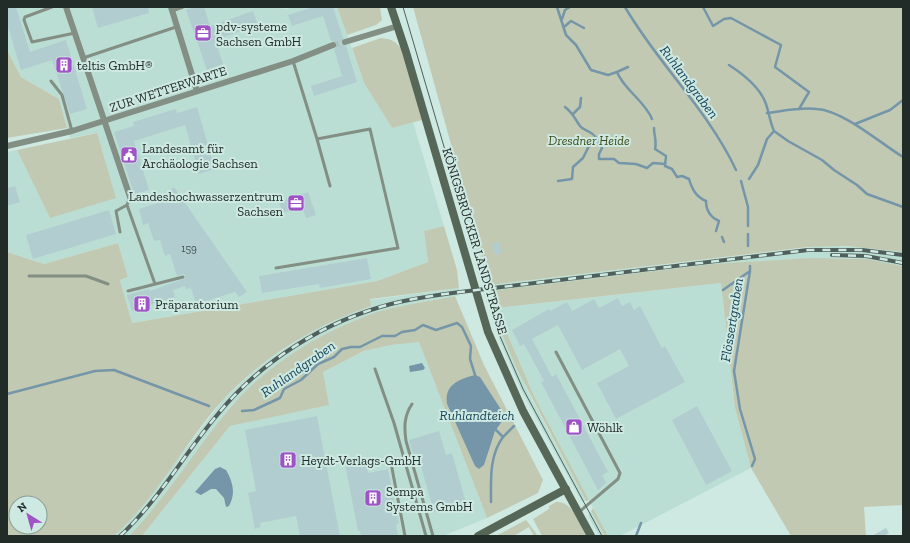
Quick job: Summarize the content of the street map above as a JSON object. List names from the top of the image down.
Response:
{
  "streets": {
    "main road": ["KÖNIGSBRÜCKER LANDSTRASSE"],
    "street": ["ZUR WETTERWARTE"]
  },
  "water": ["Ruhlandgraben", "Flössertgraben", "Ruhlandteich"],
  "parks": ["Dresdner Heide"],
  "places": {
    "office": ["pdv-systeme Sachsen GmbH", "Landeshochwasserzentrum Sachsen"],
    "building": [
      "teltis GmbH®",
      "Präparatorium",
      "Heydt-Verlags-GmbH",
      "Sempa Systems GmbH"
    ],
    "public building": ["Landesamt für Archäologie Sachsen"],
    "shop": ["Wöhlk"]
  },
  "house_numbers": ["159"],
  "north": "top left"
}
